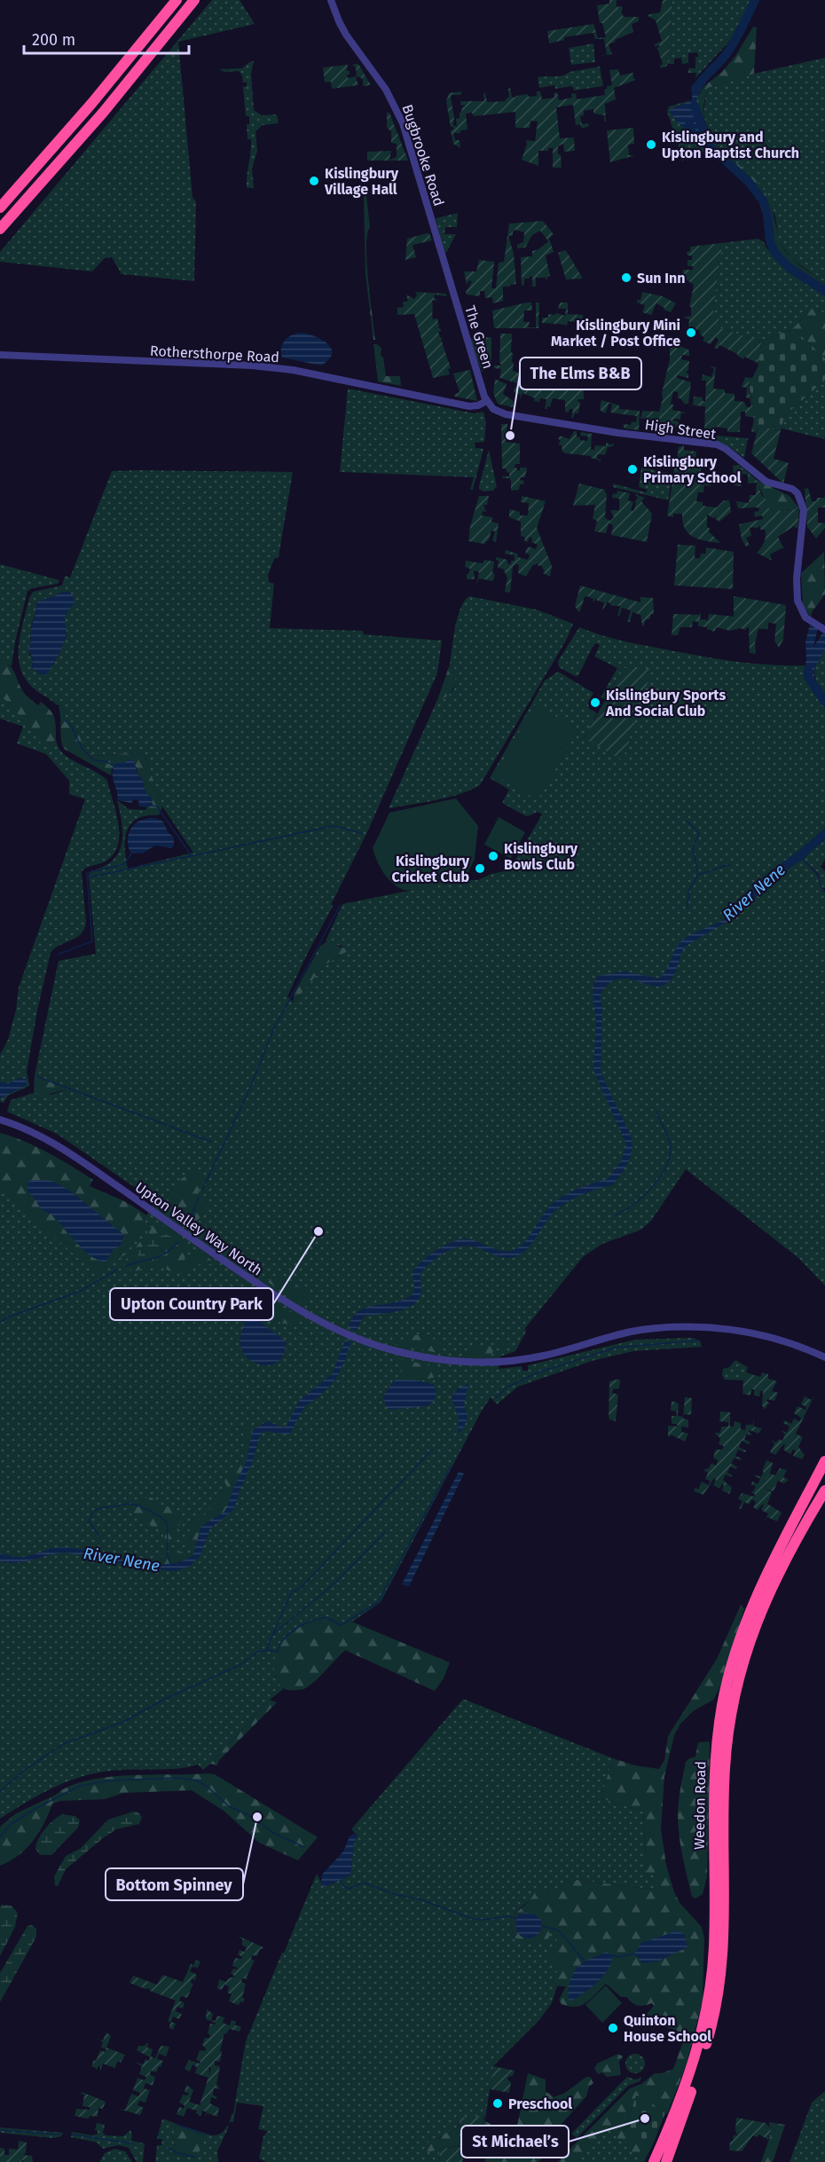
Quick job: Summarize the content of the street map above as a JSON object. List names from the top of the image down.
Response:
{
  "streets": {
    "highway": ["Weedon Road"],
    "street": [
      "Bugbrooke Road",
      "The Green",
      "Rothersthorpe Road",
      "High Street",
      "Upton Valley Way North"
    ]
  },
  "crossings": [
    ["Bugbrooke Road", "The Green"],
    ["The Green", "Rothersthorpe Road"],
    ["The Green", "High Street"]
  ],
  "water": ["River Nene"],
  "places": [
    "Kislingbury and Upton Baptist Church",
    "Kislingbury Village Hall",
    "Sun Inn",
    "Kislingbury Mini Market / Post Office",
    "The Elms B&B",
    "Kislingbury Primary School",
    "Kislingbury Sports And Social Club",
    "Kislingbury Bowls Club",
    "Kislingbury Cricket Club",
    "Upton Country Park",
    "Bottom Spinney",
    "Quinton House School",
    "Preschool",
    "St Michael’s"
  ],
  "scale_bar": "200 m"
}
